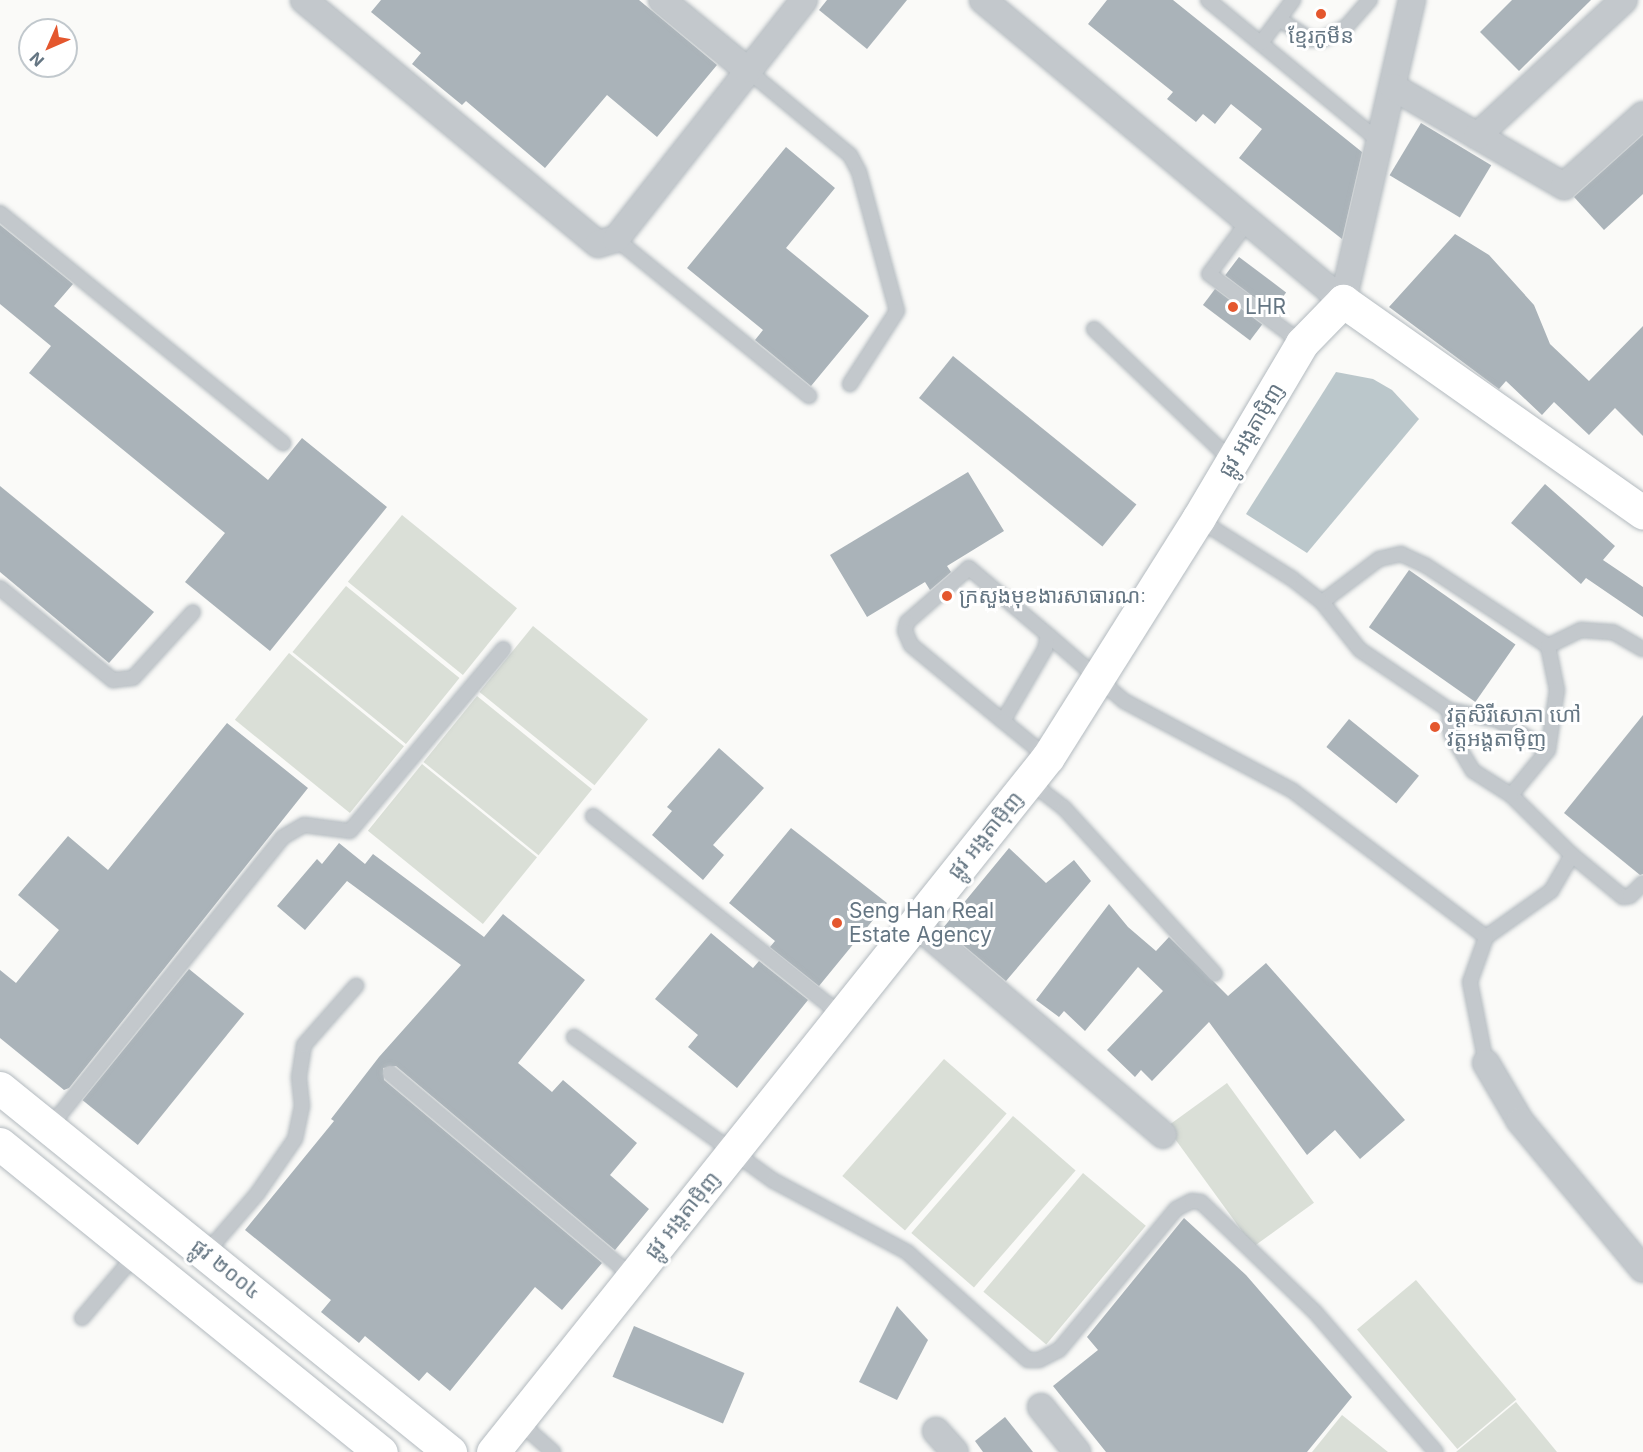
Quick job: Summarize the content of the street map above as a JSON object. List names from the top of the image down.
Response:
{
  "streets": {
    "street": ["ផ្លូវ អង្តតាម៉ិញ", "ផ្លូវ ២០០៤"]
  },
  "places": [
    "ខ្មែរកូមីន",
    "LHR",
    "ក្រសួងមុខងារសាធារណៈ",
    "វត្តសិរីសោភា ហៅ វត្តអង្តតាម៉ិញ",
    "Seng Han Real Estate Agency"
  ],
  "north": "bottom left"
}
